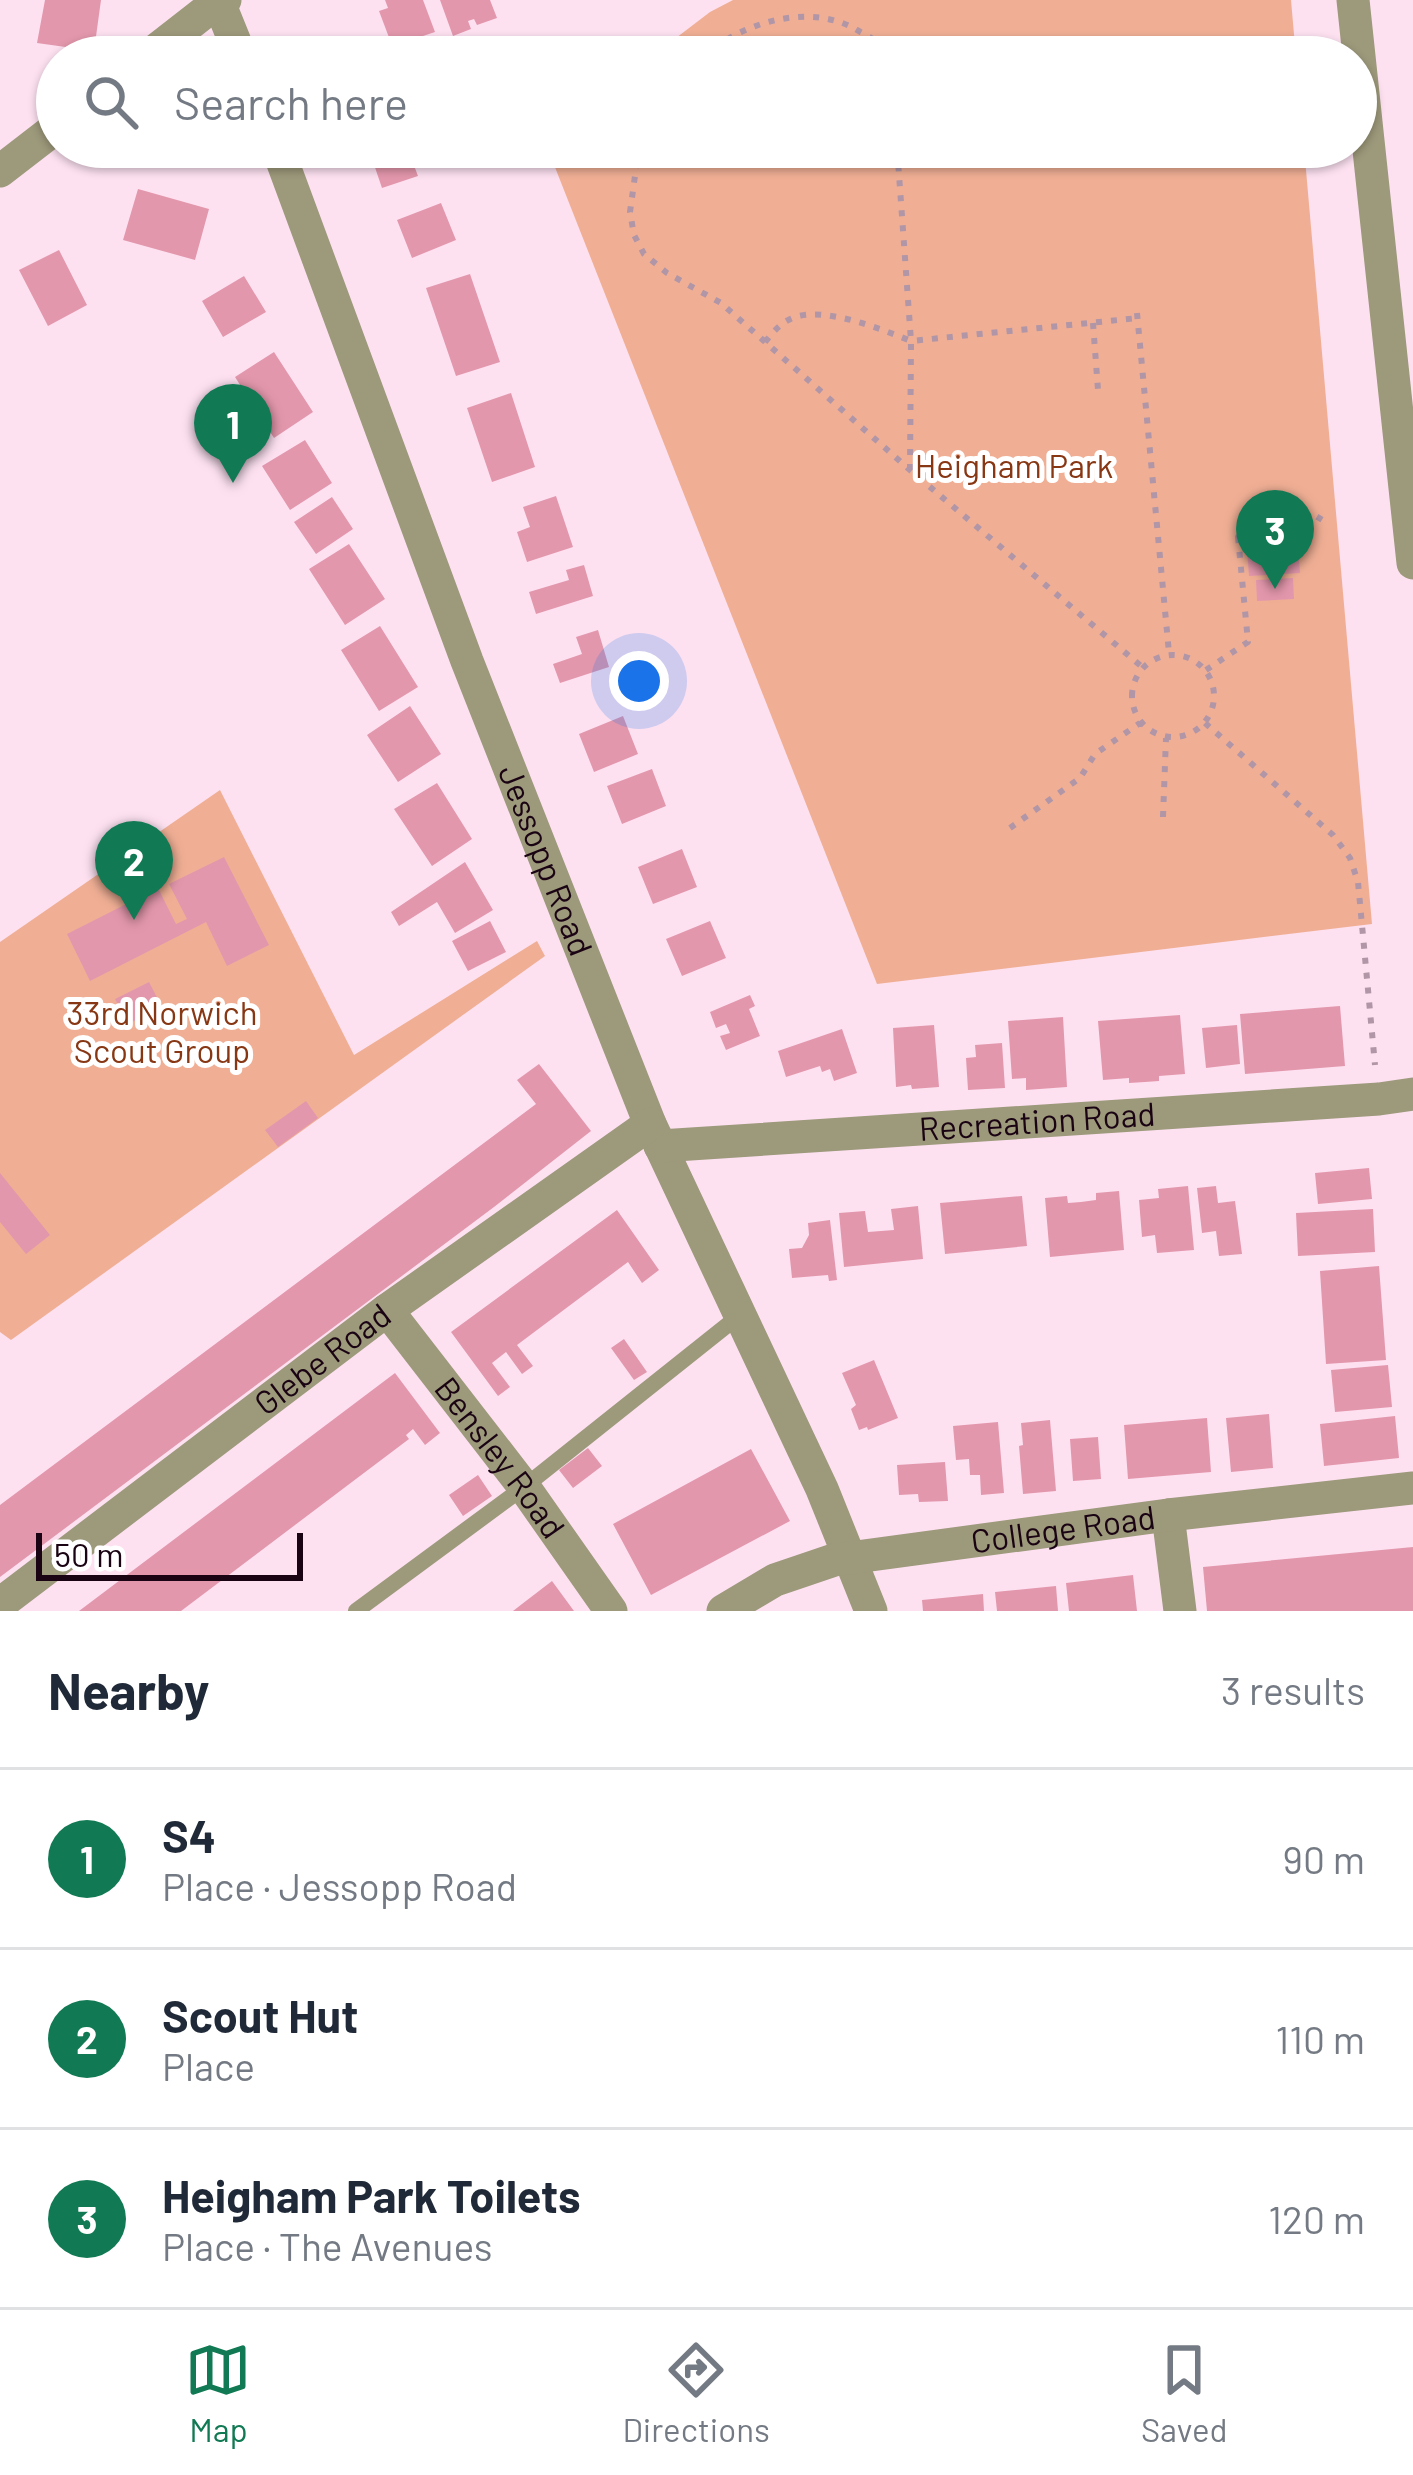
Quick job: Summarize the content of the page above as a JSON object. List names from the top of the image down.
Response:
{
  "streets": {
    "street": [
      "Jessopp Road",
      "Recreation Road",
      "Glebe Road",
      "Bensley Road",
      "College Road"
    ]
  },
  "crossings": [
    ["Jessopp Road", "Recreation Road"],
    ["Jessopp Road", "Glebe Road"],
    ["Jessopp Road", "College Road"],
    ["Recreation Road", "Glebe Road"],
    ["Glebe Road", "Bensley Road"]
  ],
  "parks": ["Heigham Park", "33rd Norwich Scout Group"],
  "scale_bar": "50 m",
  "page": {
    "search": "Search here",
    "pins": ["1", "3", "2"],
    "scale": "50 m",
    "heading": ["Nearby", "3 results"],
    "list": [
      {
        "mark": "1",
        "name": "S4",
        "note": "Place · Jessopp Road",
        "value": "90 m"
      },
      {
        "mark": "2",
        "name": "Scout Hut",
        "note": "Place",
        "value": "110 m"
      },
      {
        "mark": "3",
        "name": "Heigham Park Toilets",
        "note": "Place · The Avenues",
        "value": "120 m"
      }
    ],
    "nav": ["Map", "Directions", "Saved"]
  }
}
